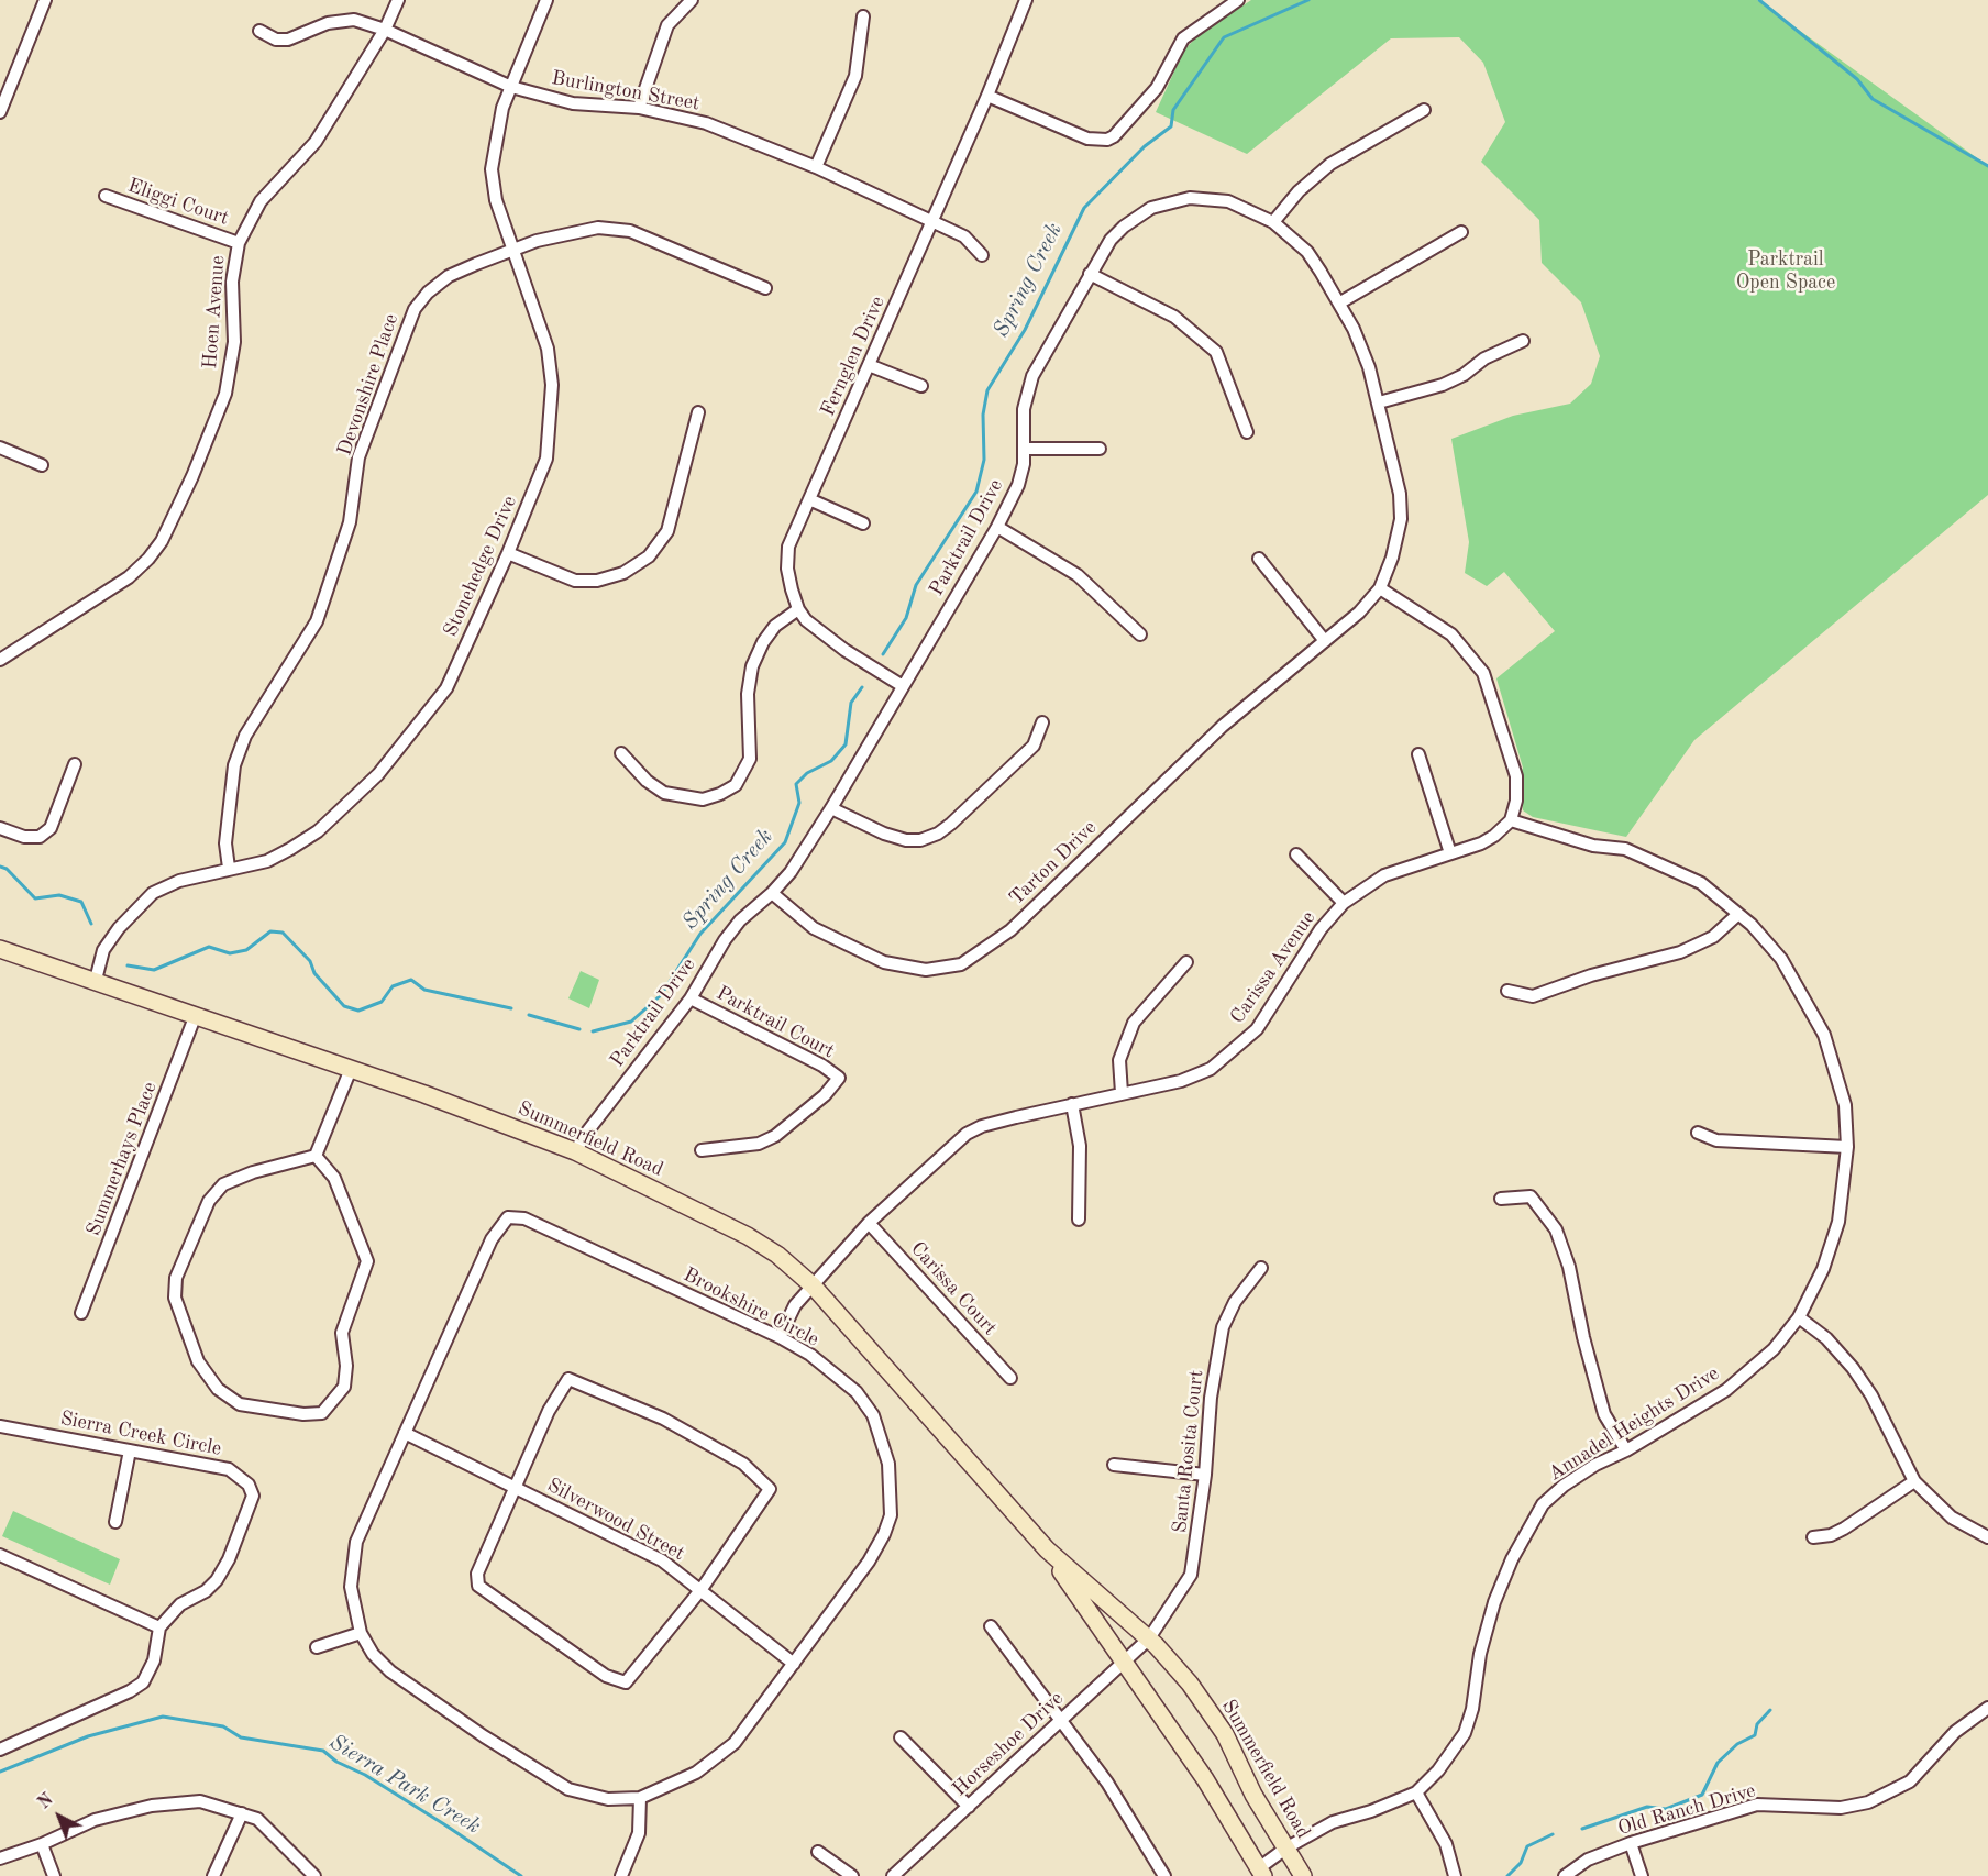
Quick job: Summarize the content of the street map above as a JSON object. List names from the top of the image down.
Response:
{
  "streets": {
    "street": [
      "Burlington Street",
      "Eliggi Court",
      "Hoen Avenue",
      "Fernglen Drive",
      "Devonshire Place",
      "Parktrail Drive",
      "Stonehedge Drive",
      "Tarton Drive",
      "Carissa Avenue",
      "Parktrail Court",
      "Summerfield Road",
      "Summerhays Place",
      "Carissa Court",
      "Brookshire Circle",
      "Annadel Heights Drive",
      "Sierra Creek Circle",
      "Santa Rosita Court",
      "Silverwood Street",
      "Horseshoe Drive",
      "Old Ranch Drive"
    ]
  },
  "crossings": [
    ["Burlington Street", "Hoen Avenue"],
    ["Burlington Street", "Fernglen Drive"],
    ["Burlington Street", "Stonehedge Drive"],
    ["Eliggi Court", "Hoen Avenue"],
    ["Fernglen Drive", "Parktrail Drive"],
    ["Devonshire Place", "Stonehedge Drive"],
    ["Parktrail Drive", "Tarton Drive"],
    ["Parktrail Drive", "Parktrail Court"],
    ["Parktrail Drive", "Summerfield Road"],
    ["Stonehedge Drive", "Summerfield Road"],
    ["Carissa Avenue", "Summerfield Road"],
    ["Carissa Avenue", "Carissa Court"],
    ["Carissa Avenue", "Brookshire Circle"],
    ["Carissa Avenue", "Annadel Heights Drive"],
    ["Summerfield Road", "Summerhays Place"],
    ["Summerfield Road", "Annadel Heights Drive"],
    ["Summerfield Road", "Santa Rosita Court"],
    ["Summerfield Road", "Horseshoe Drive"],
    ["Brookshire Circle", "Silverwood Street"],
    ["Santa Rosita Court", "Horseshoe Drive"]
  ],
  "water": ["Spring Creek", "Sierra Park Creek"],
  "parks": ["Parktrail Open Space"],
  "north": "top left"
}
